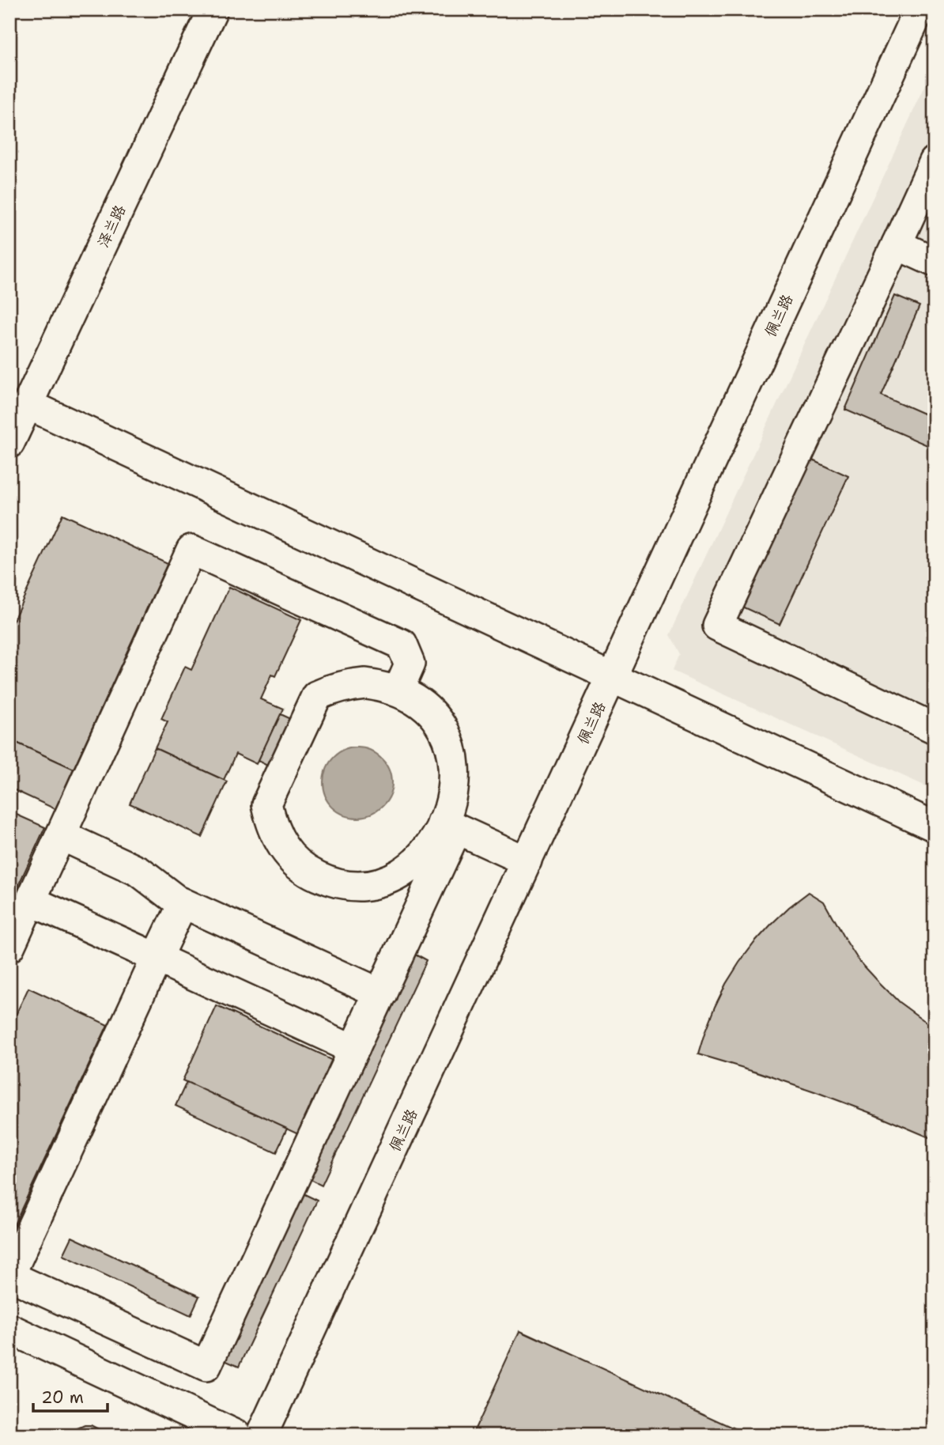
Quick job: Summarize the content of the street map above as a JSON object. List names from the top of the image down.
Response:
{
  "streets": {
    "street": ["泽兰路", "佩兰路"]
  },
  "scale_bar": "20 m"
}
